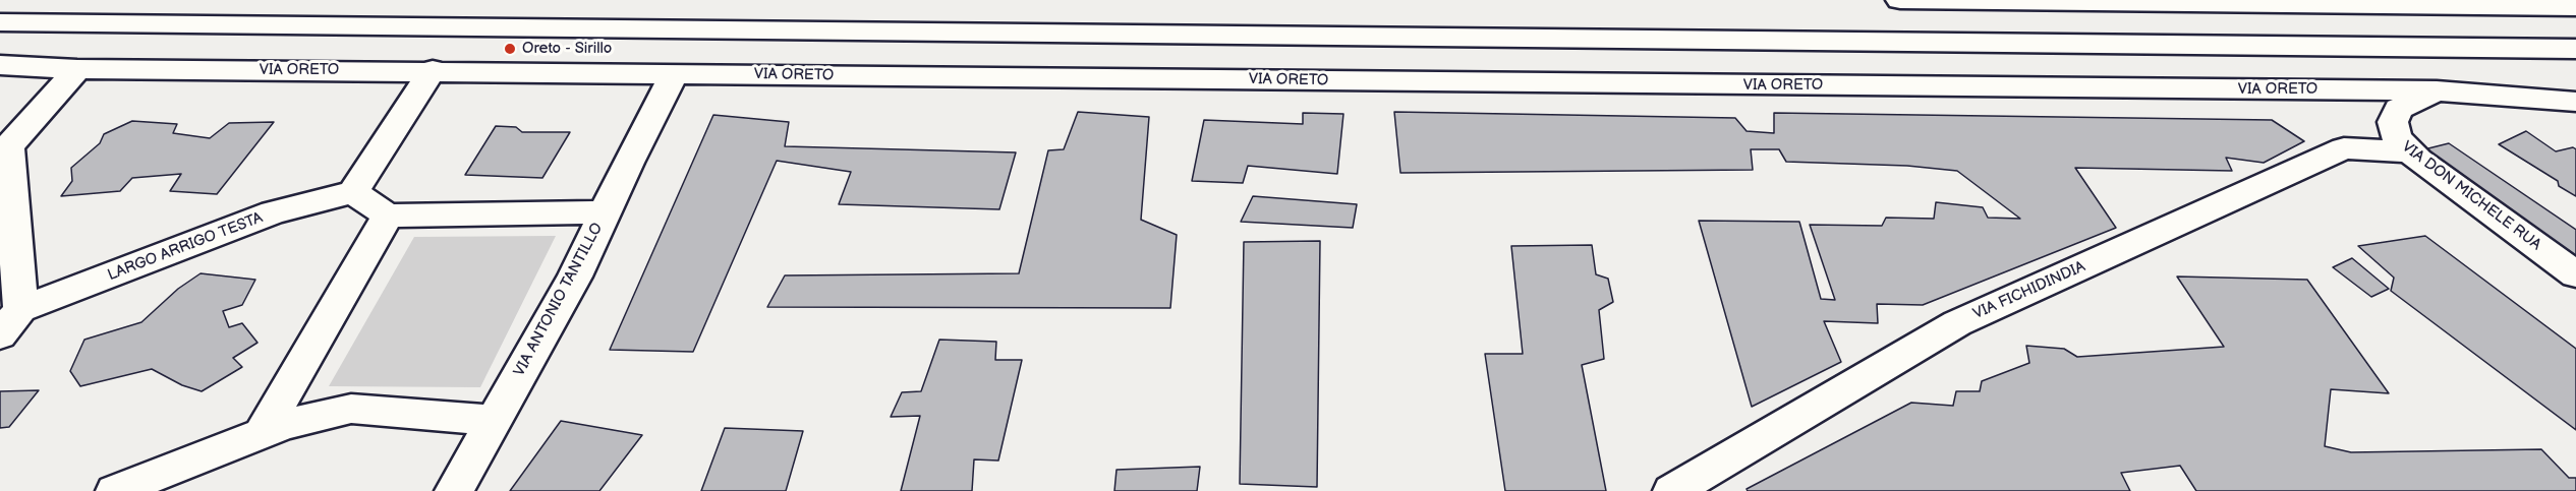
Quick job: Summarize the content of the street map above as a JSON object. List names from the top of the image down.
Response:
{
  "streets": {
    "street": [
      "VIA ORETO",
      "VIA DON MICHELE RUA",
      "LARGO ARRIGO TESTA",
      "VIA FICHIDINDIA",
      "VIA ANTONIO TANTILLO"
    ]
  },
  "crossings": [
    ["VIA ORETO", "VIA DON MICHELE RUA"],
    ["VIA ORETO", "VIA ANTONIO TANTILLO"],
    ["VIA DON MICHELE RUA", "VIA FICHIDINDIA"]
  ],
  "places": ["Oreto - Sirillo"]
}
